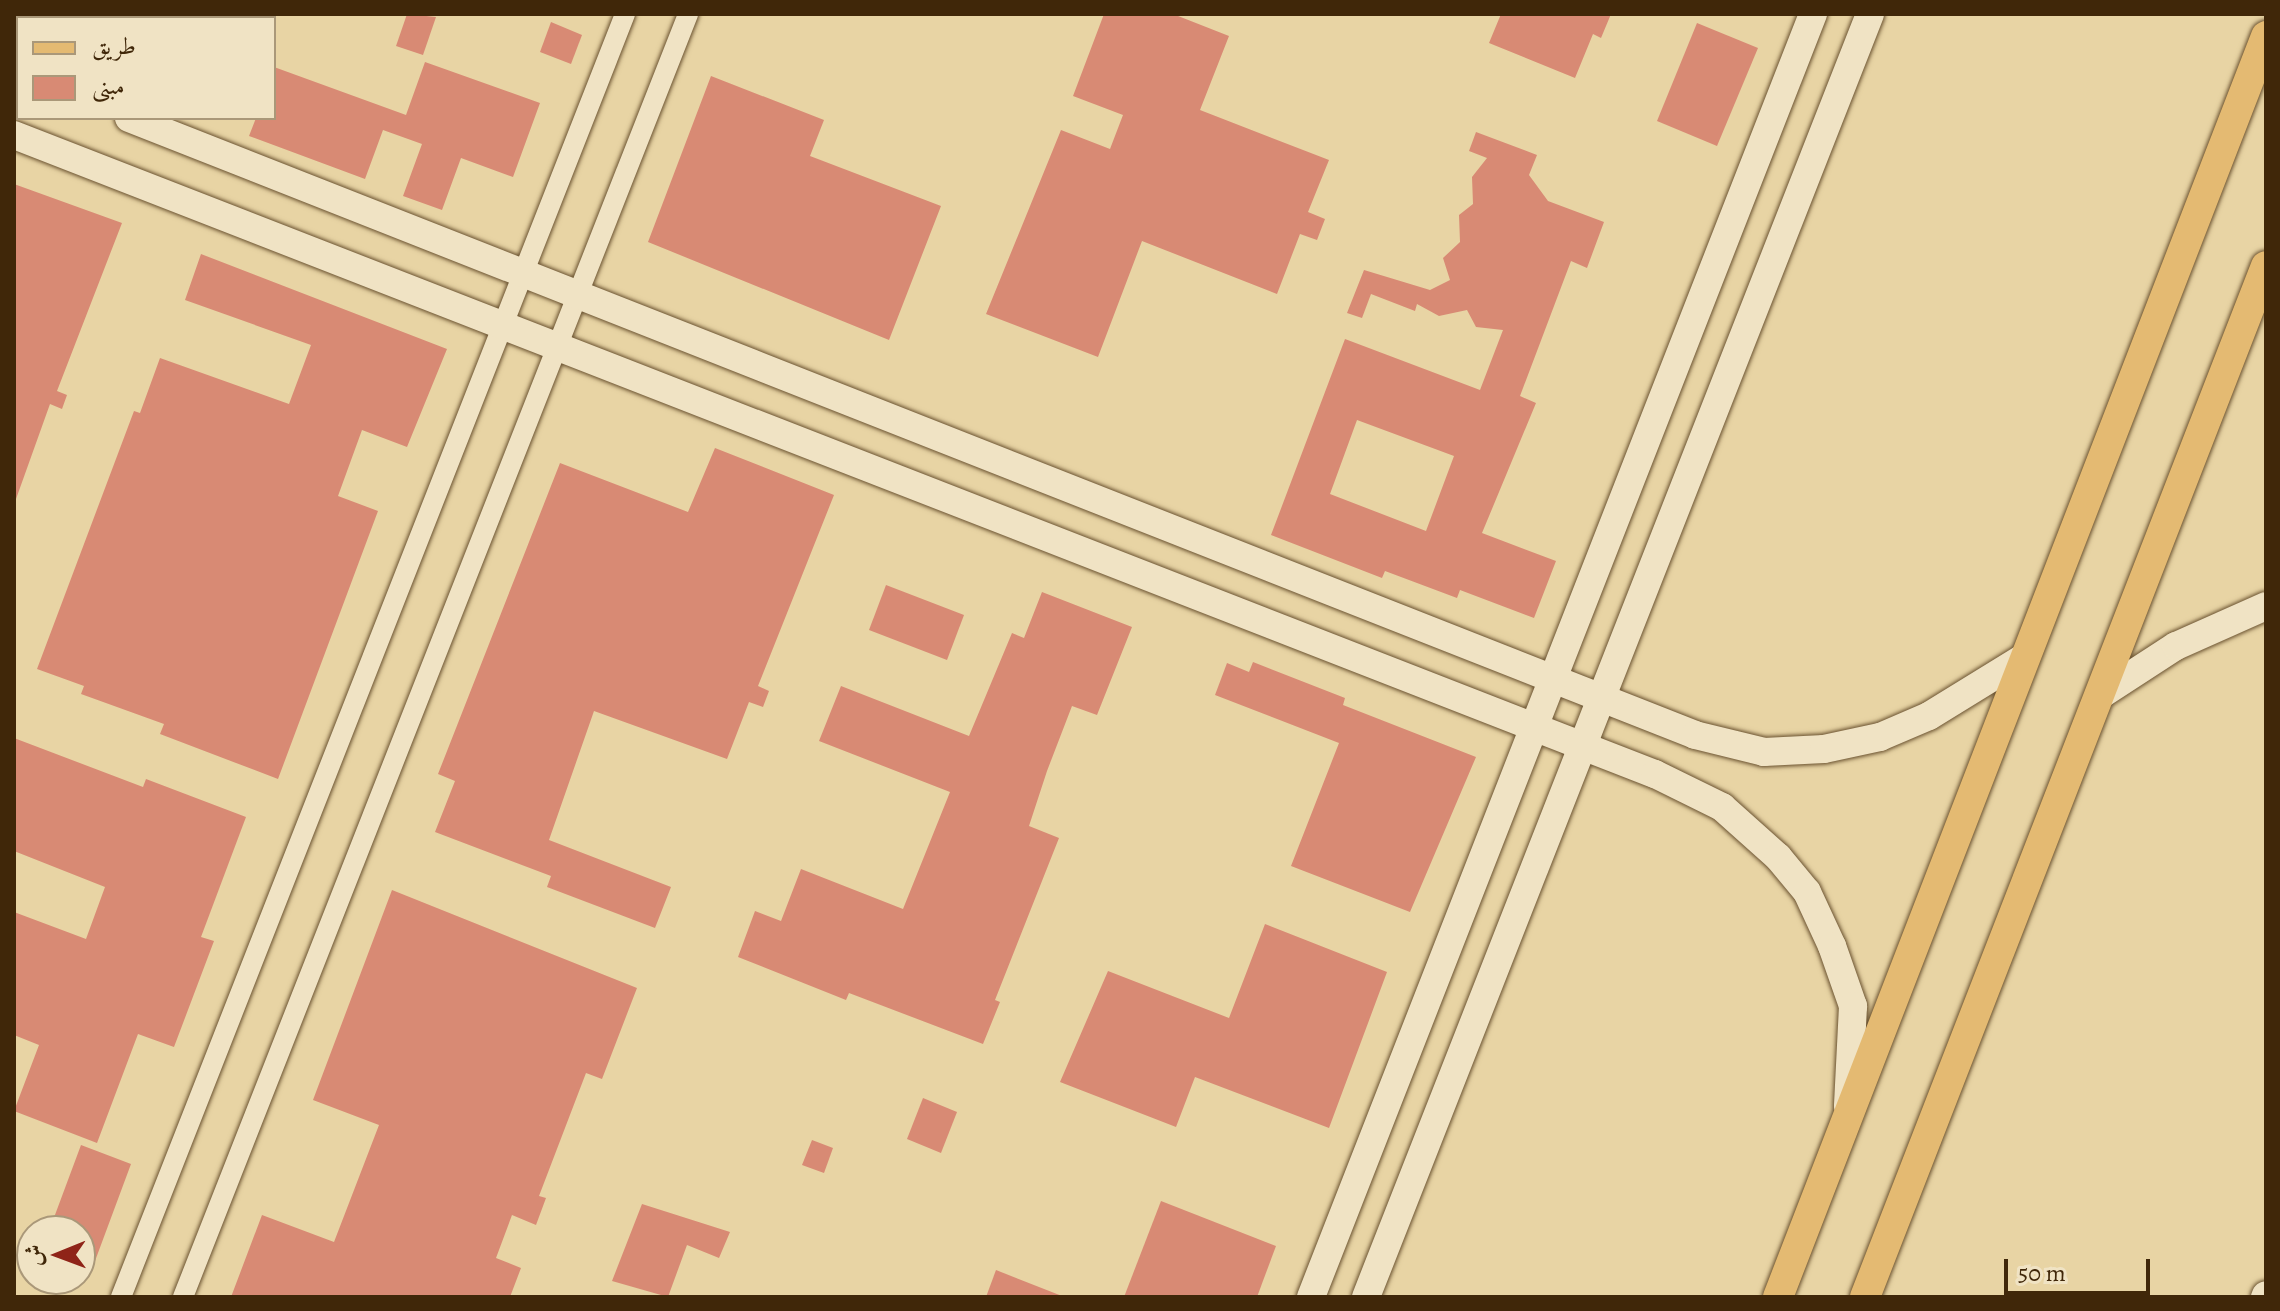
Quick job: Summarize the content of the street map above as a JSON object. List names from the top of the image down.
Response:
{
  "legend": ["طريق", "مبنى"],
  "scale_bar": "50 m",
  "north": "left"
}
